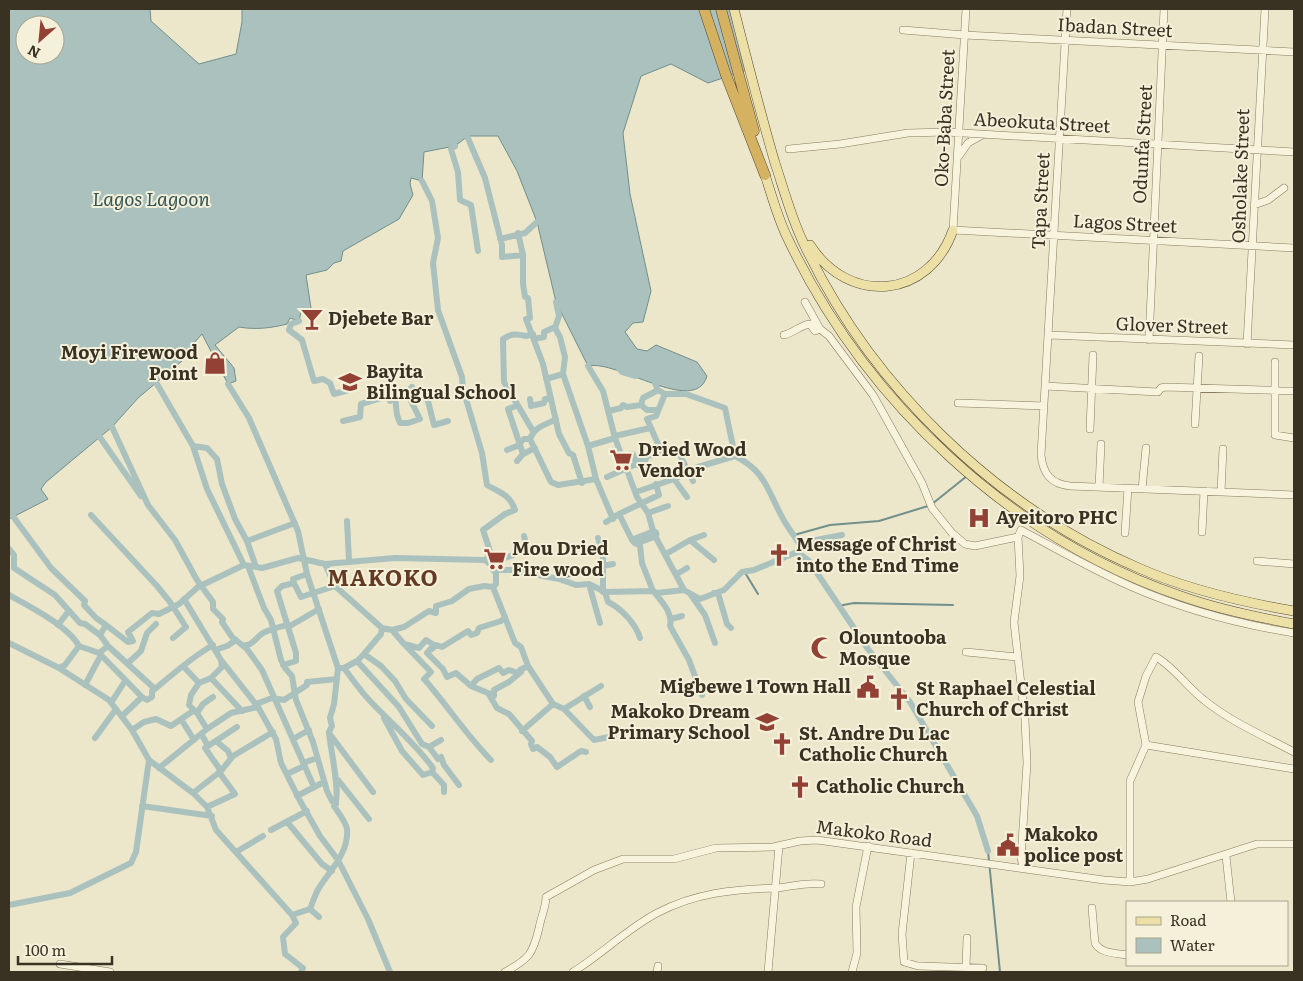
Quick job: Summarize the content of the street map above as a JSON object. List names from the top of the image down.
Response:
{
  "streets": {
    "street": [
      "Ibadan Street",
      "Oko-Baba Street",
      "Abeokuta Street",
      "Odunfa Street",
      "Osholake Street",
      "Tapa Street",
      "Lagos Street",
      "Glover Street",
      "Makoko Road"
    ]
  },
  "crossings": [
    ["Ibadan Street", "Oko-Baba Street"],
    ["Ibadan Street", "Odunfa Street"],
    ["Ibadan Street", "Osholake Street"],
    ["Ibadan Street", "Tapa Street"],
    ["Oko-Baba Street", "Abeokuta Street"],
    ["Oko-Baba Street", "Lagos Street"],
    ["Abeokuta Street", "Odunfa Street"],
    ["Abeokuta Street", "Osholake Street"],
    ["Abeokuta Street", "Tapa Street"],
    ["Odunfa Street", "Lagos Street"],
    ["Odunfa Street", "Glover Street"],
    ["Osholake Street", "Lagos Street"],
    ["Osholake Street", "Glover Street"],
    ["Tapa Street", "Lagos Street"],
    ["Tapa Street", "Glover Street"]
  ],
  "districts": ["MAKOKO"],
  "water": ["Lagos Lagoon"],
  "places": {
    "bar": ["Djebete Bar"],
    "shop": ["Moyi Firewood Point"],
    "school or university": ["Bayita Bilingual School", "Makoko Dream Primary School"],
    "supermarket": ["Dried Wood Vendor", "Mou Dried Fire wood"],
    "hospital": ["Ayeitoro PHC"],
    "church": [
      "Message of Christ into the End Time",
      "St Raphael Celestial Church of Christ",
      "St. Andre Du Lac Catholic Church",
      "Catholic Church"
    ],
    "mosque": ["Olountooba Mosque"],
    "public building": ["Migbewe 1 Town Hall", "Makoko police post"]
  },
  "legend": ["Road", "Water"],
  "scale_bar": "100 m",
  "north": "bottom left"
}
